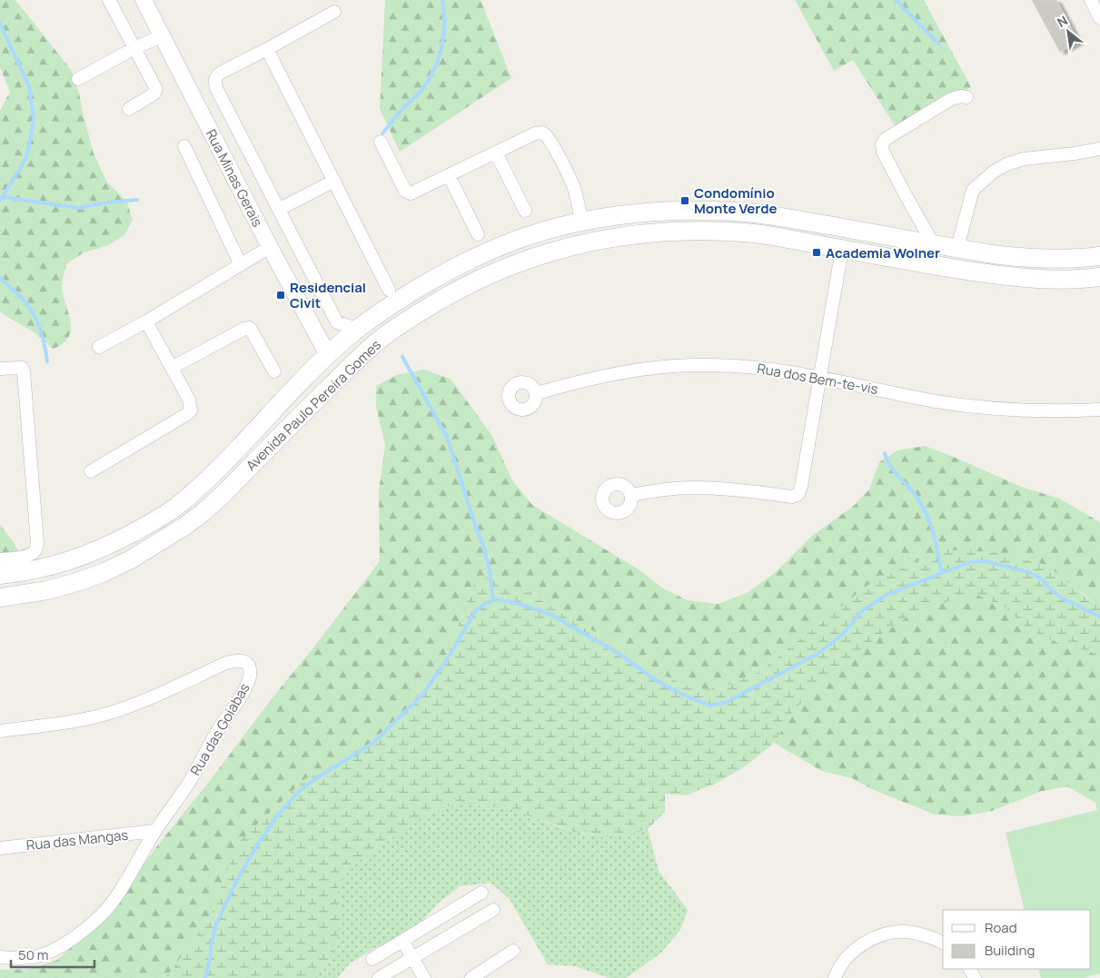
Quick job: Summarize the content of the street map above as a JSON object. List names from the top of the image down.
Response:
{
  "streets": {
    "main road": ["Avenida Paulo Pereira Gomes"],
    "street": [
      "Rua Minas Gerais",
      "Rua dos Bem-te-vis",
      "Rua das Goiabas",
      "Rua das Mangas"
    ]
  },
  "crossings": [
    ["Rua Minas Gerais", "Avenida Paulo Pereira Gomes"],
    ["Rua das Goiabas", "Rua das Mangas"]
  ],
  "places": {
    "transit": ["Condomínio Monte Verde", "Academia Wolner", "Residencial Civit"]
  },
  "legend": ["Road", "Building"],
  "scale_bar": "50 m",
  "north": "top left"
}
